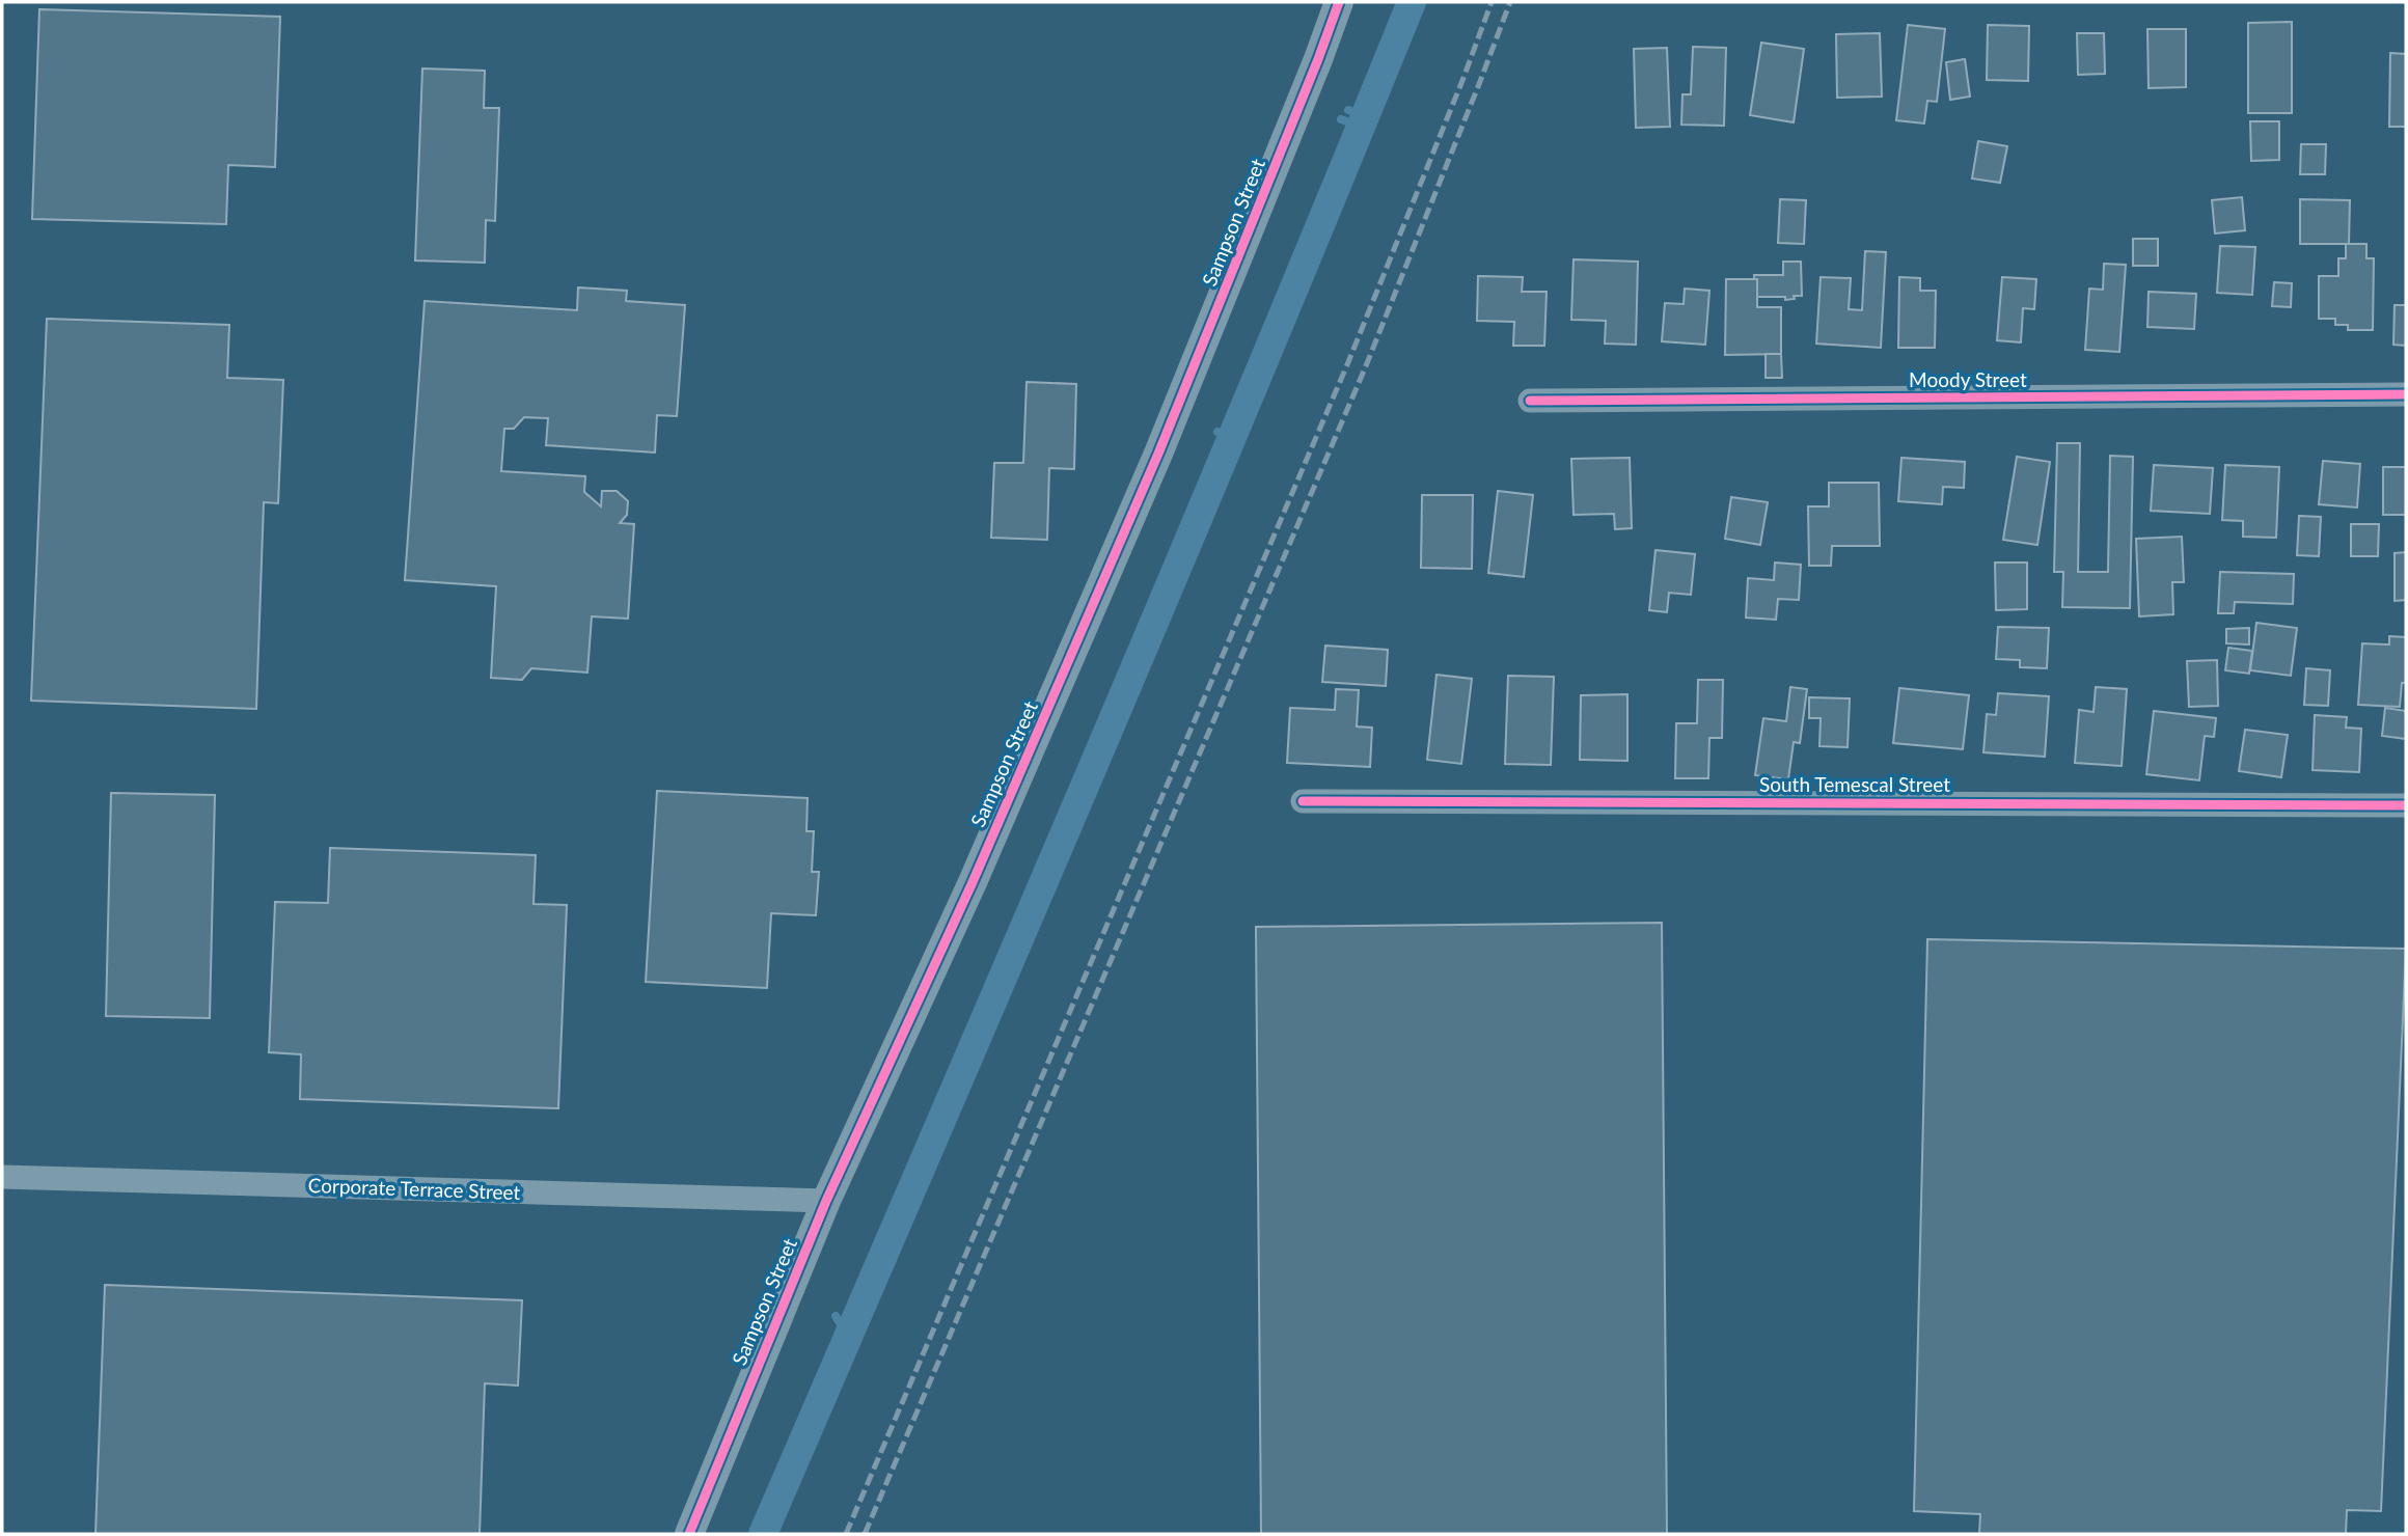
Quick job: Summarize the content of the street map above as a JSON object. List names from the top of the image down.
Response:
{
  "streets": {
    "street": [
      "Sampson Street",
      "Moody Street",
      "South Temescal Street",
      "Corporate Terrace Street"
    ]
  },
  "crossings": [
    ["Sampson Street", "Corporate Terrace Street"]
  ]
}
